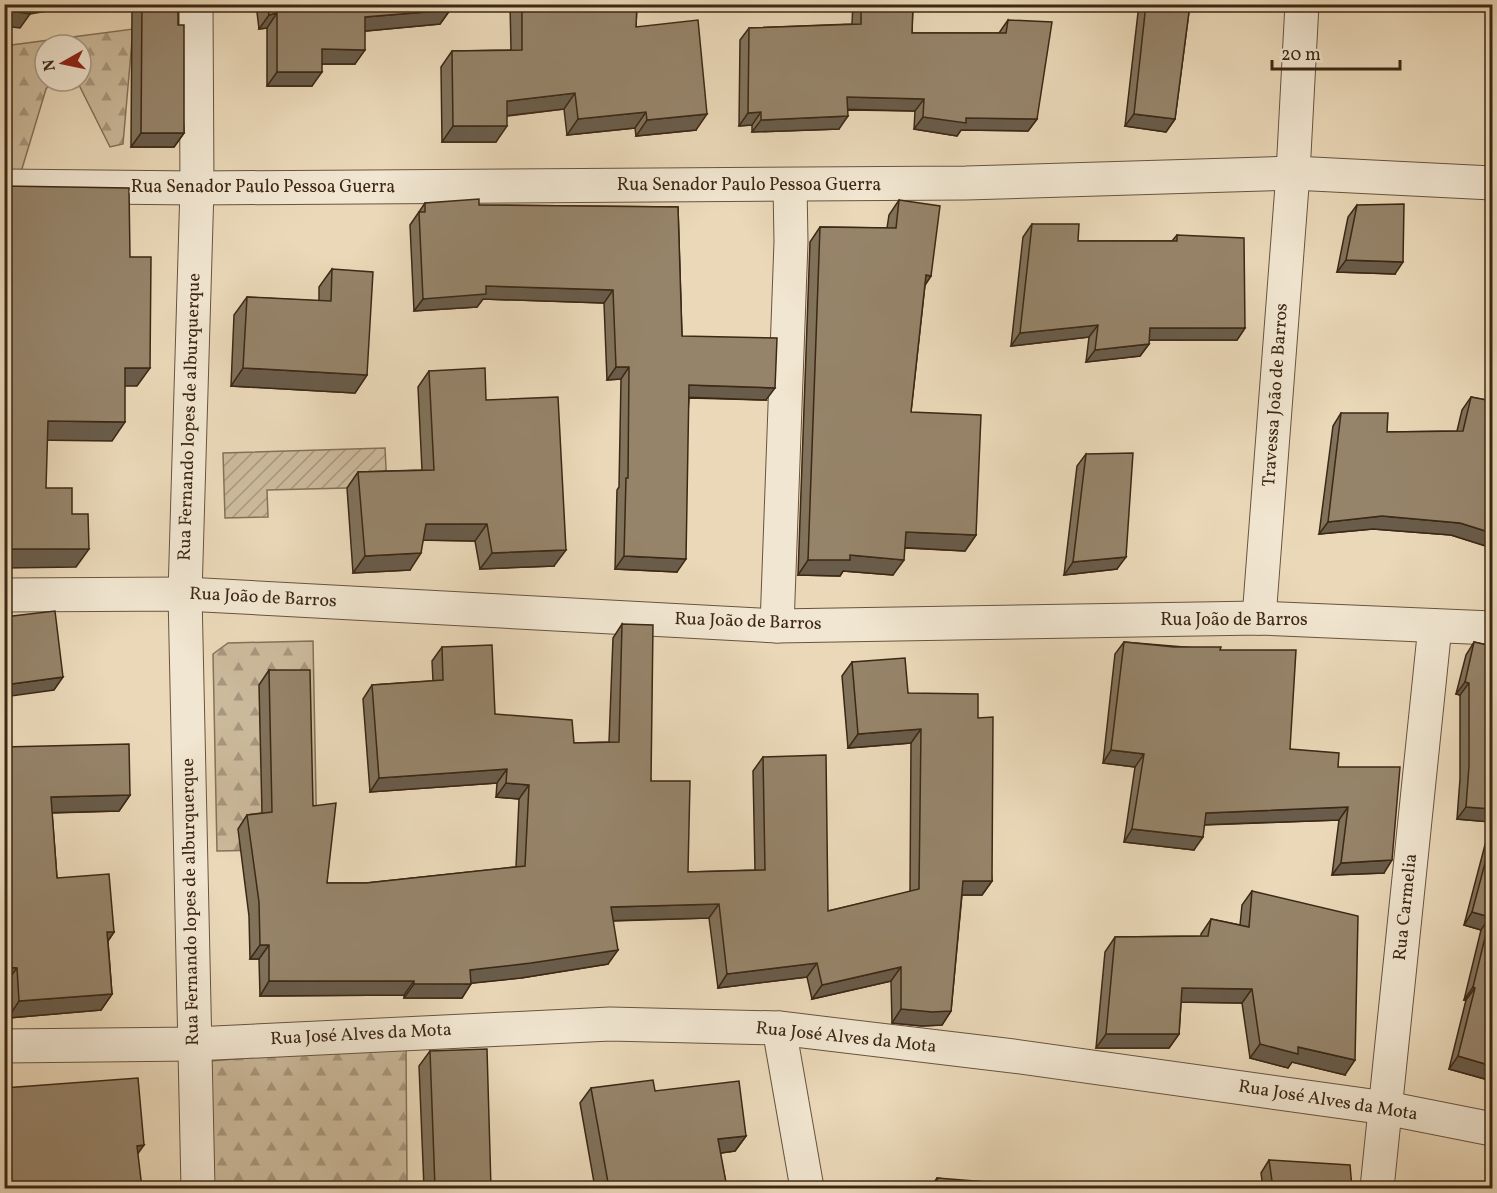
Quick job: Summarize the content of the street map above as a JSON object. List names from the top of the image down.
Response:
{
  "streets": {
    "street": [
      "Rua Senador Paulo Pessoa Guerra",
      "Travessa João de Barros",
      "Rua Fernando lopes de alburquerque",
      "Rua João de Barros",
      "Rua Carmelia",
      "Rua José Alves da Mota"
    ]
  },
  "crossings": [
    ["Rua Senador Paulo Pessoa Guerra", "Travessa João de Barros"],
    ["Rua Senador Paulo Pessoa Guerra", "Rua Fernando lopes de alburquerque"],
    ["Travessa João de Barros", "Rua João de Barros"],
    ["Rua Fernando lopes de alburquerque", "Rua João de Barros"],
    ["Rua Fernando lopes de alburquerque", "Rua José Alves da Mota"],
    ["Rua João de Barros", "Rua Carmelia"],
    ["Rua Carmelia", "Rua José Alves da Mota"]
  ],
  "scale_bar": "20 m",
  "north": "left"
}
